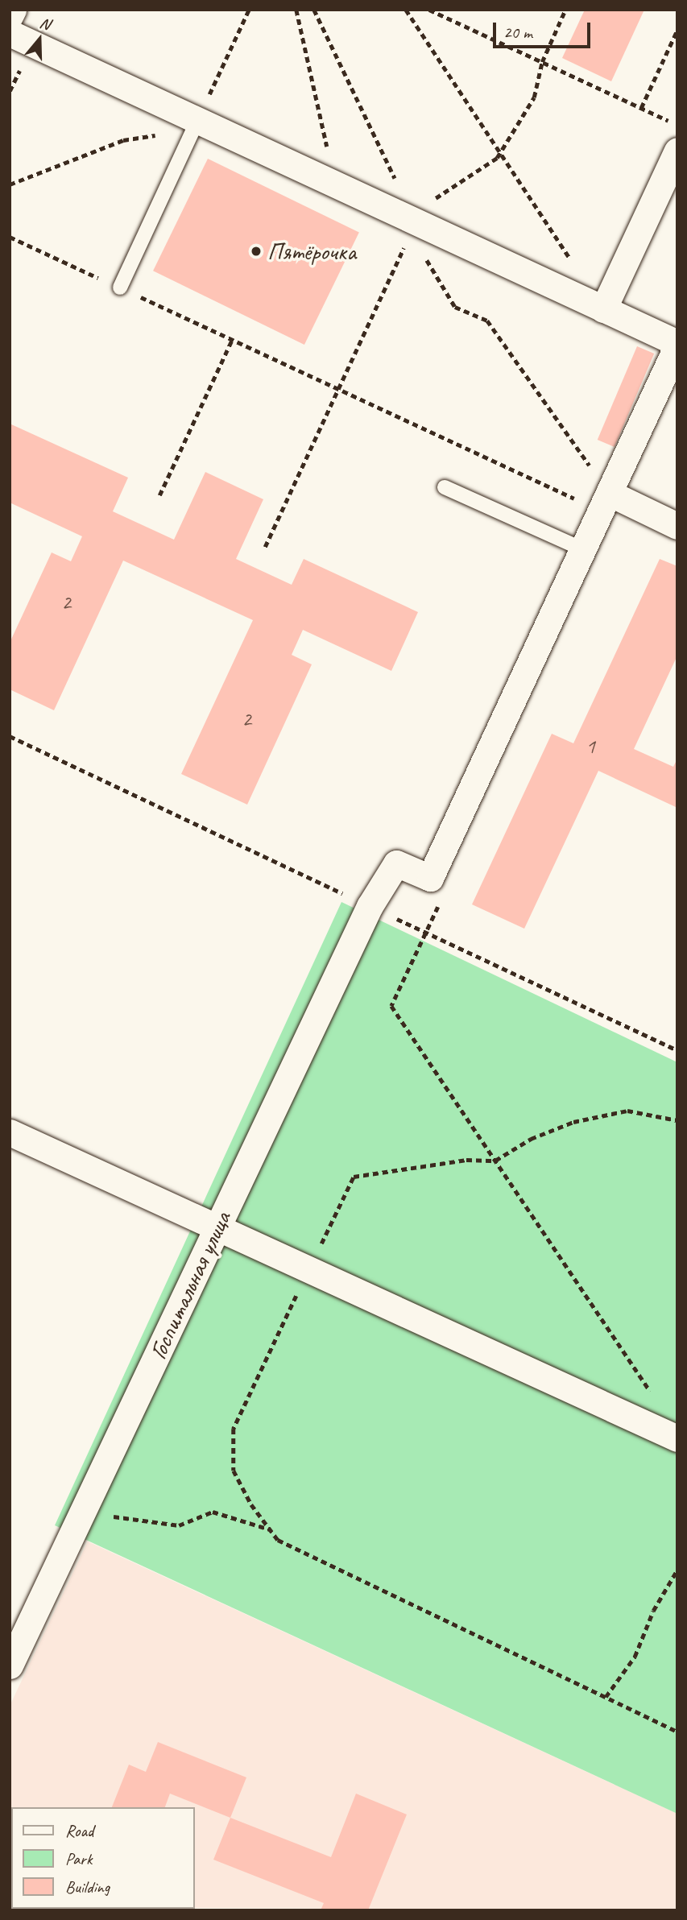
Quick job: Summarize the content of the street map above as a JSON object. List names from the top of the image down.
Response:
{
  "streets": {
    "street": ["Госпитальная улица"]
  },
  "places": ["Пятёрочка"],
  "house_numbers": ["2", "2", "1"],
  "legend": ["Road", "Park", "Building"],
  "scale_bar": "20 m",
  "north": "top"
}
